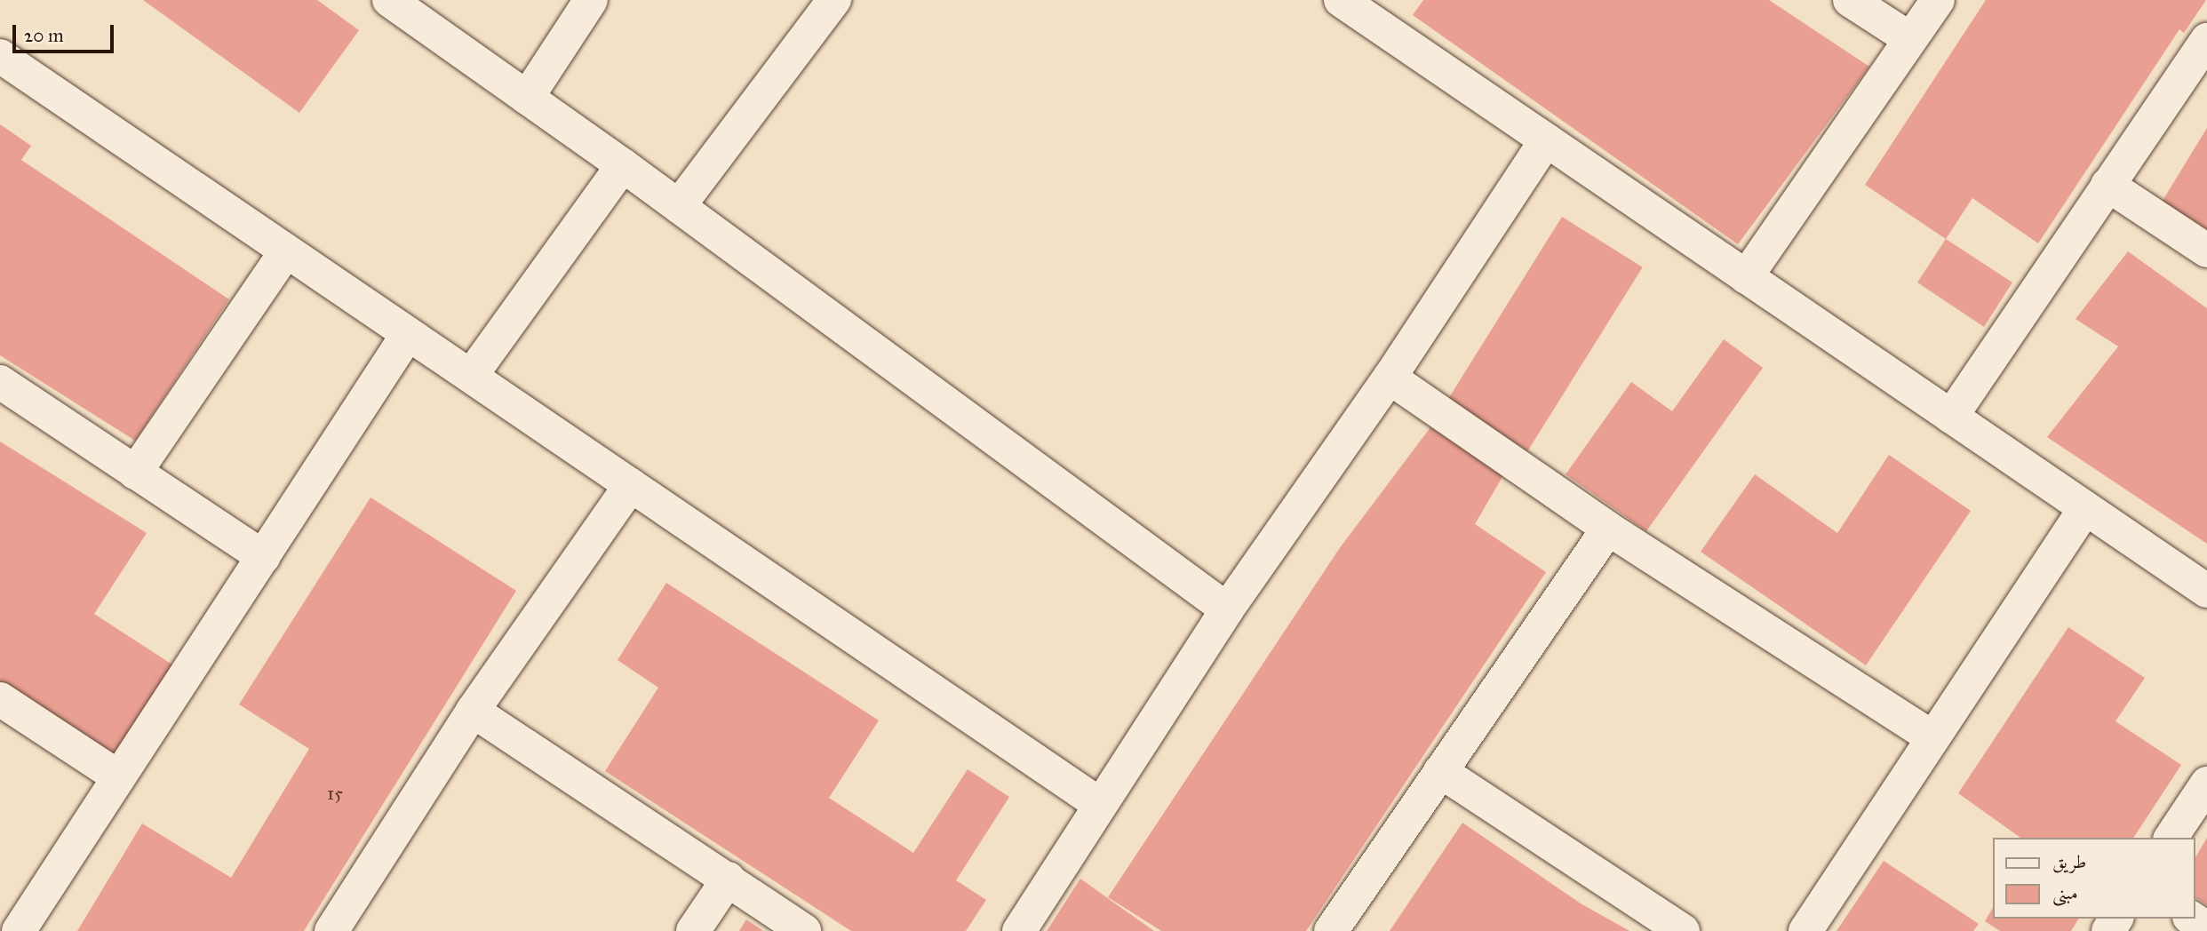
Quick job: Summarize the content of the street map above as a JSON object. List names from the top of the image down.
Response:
{
  "house_numbers": ["15"],
  "legend": ["طريق", "مبنى"],
  "scale_bar": "20 m"
}
